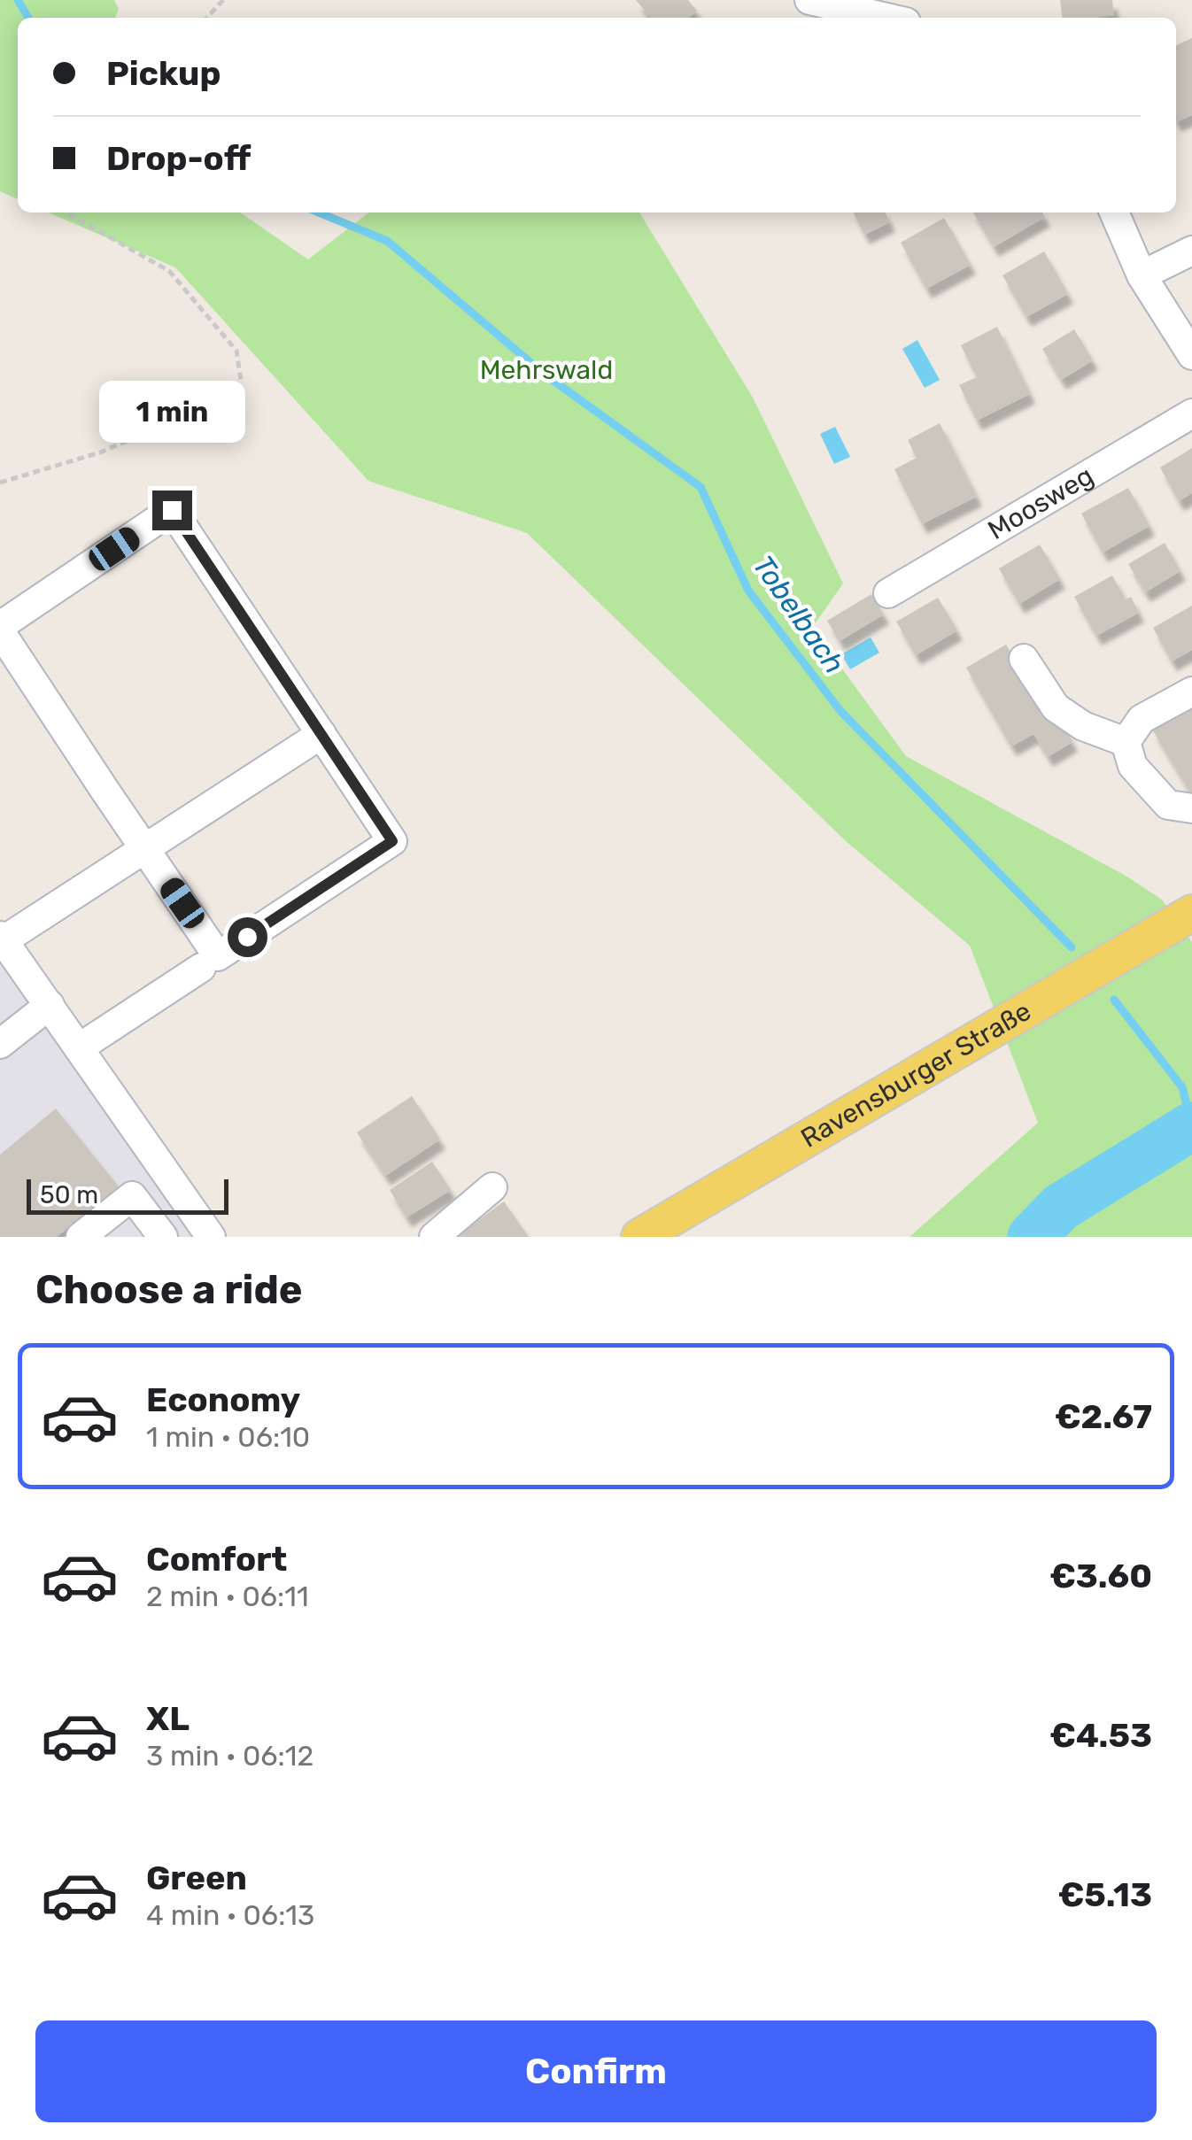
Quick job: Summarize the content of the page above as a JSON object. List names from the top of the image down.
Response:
{
  "streets": {
    "main road": ["Ravensburger Straße"],
    "street": ["Moosweg"]
  },
  "water": ["Tobelbach"],
  "parks": ["Mehrswald"],
  "scale_bar": "50 m",
  "page": {
    "banner": ["Pickup", "Drop-off"],
    "bubble": "1 min",
    "scale": "50 m",
    "heading": "Choose a ride",
    "list": [
      {
        "name": "Economy",
        "note": "1 min · 06:10",
        "value": "€2.67"
      },
      {
        "name": "Comfort",
        "note": "2 min · 06:11",
        "value": "€3.60"
      },
      {
        "name": "XL",
        "note": "3 min · 06:12",
        "value": "€4.53"
      },
      {
        "name": "Green",
        "note": "4 min · 06:13",
        "value": "€5.13"
      }
    ],
    "buttons": "Confirm"
  }
}
